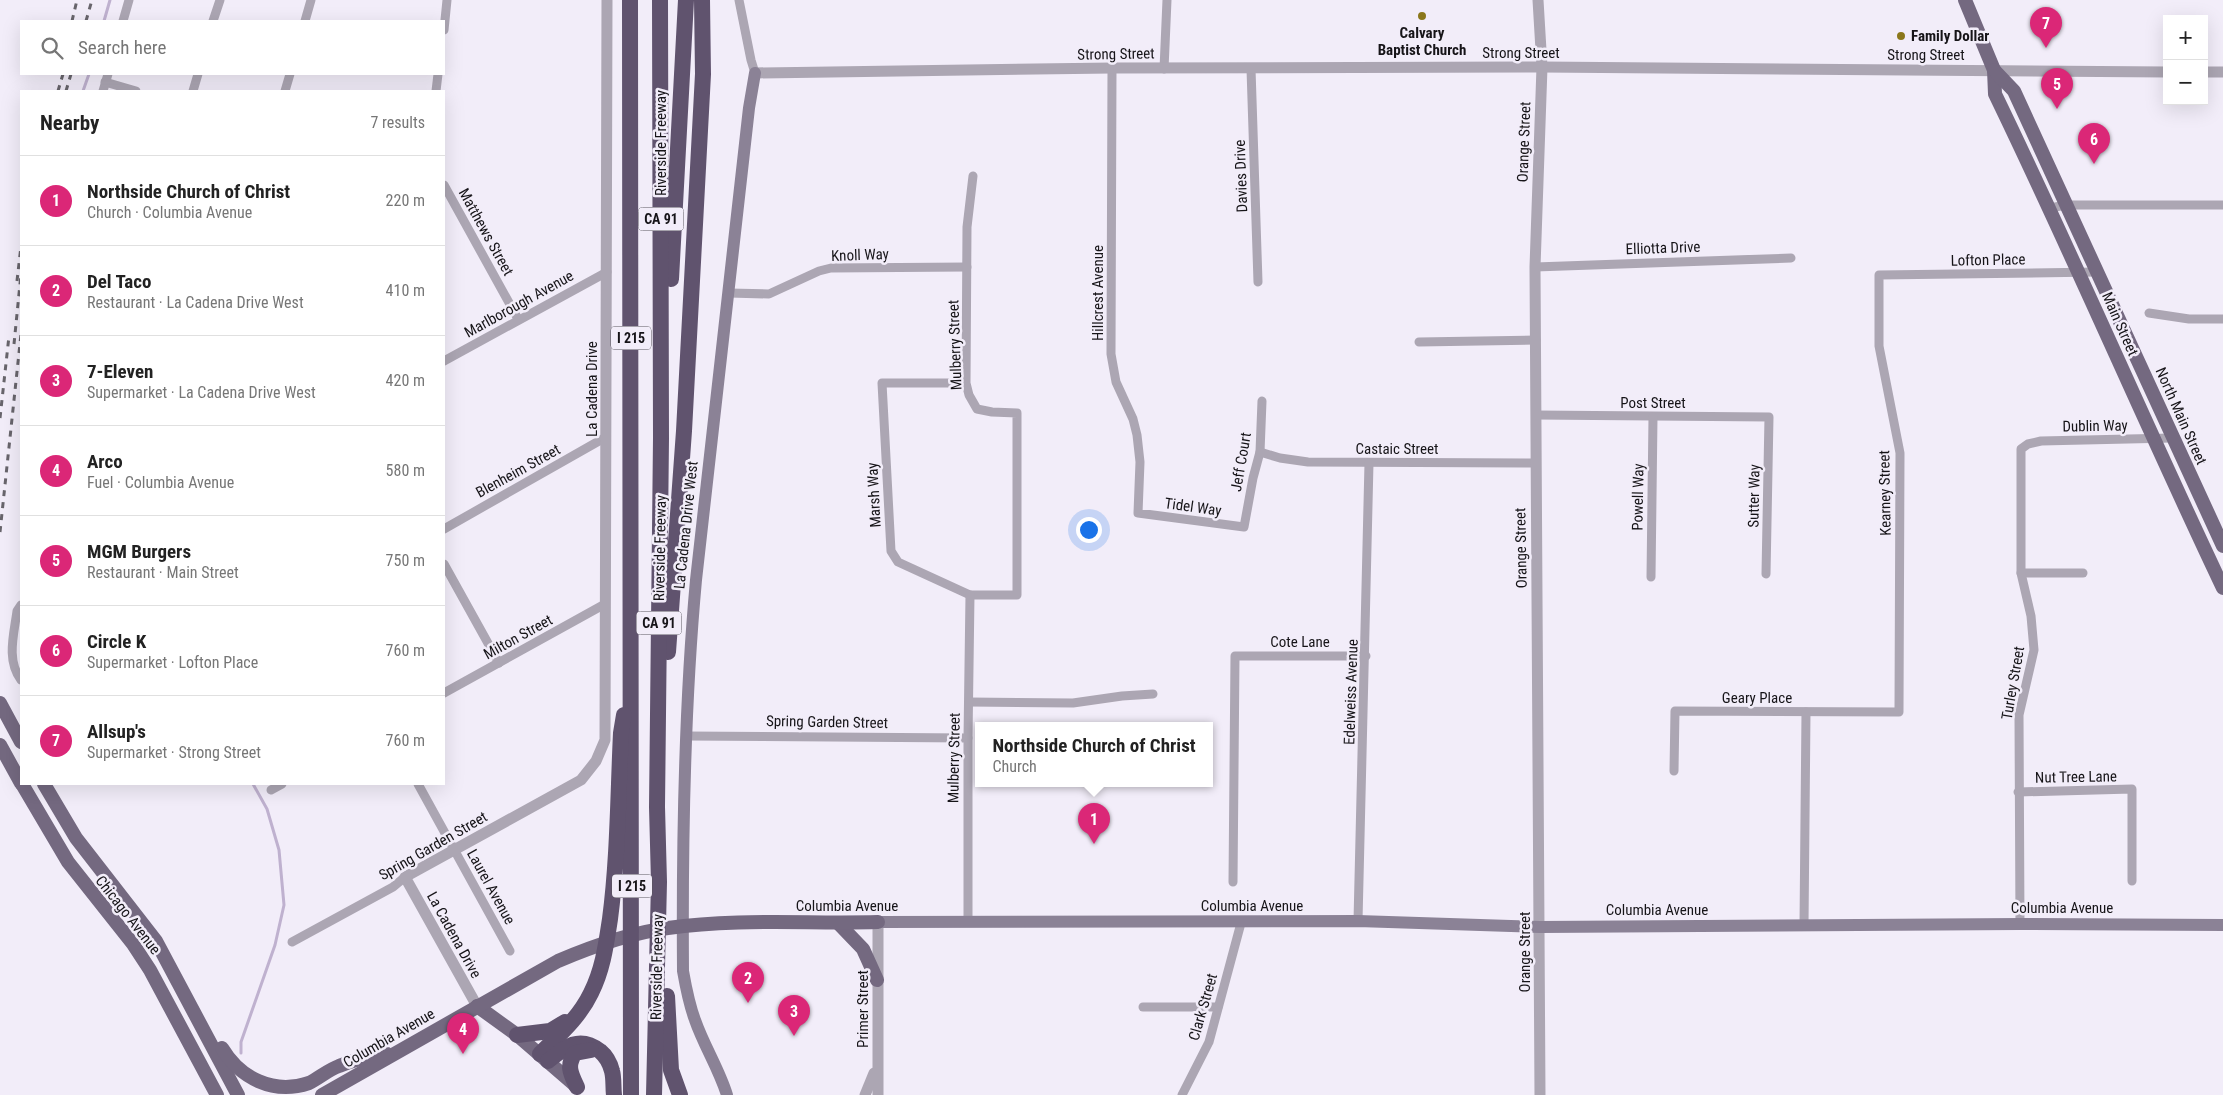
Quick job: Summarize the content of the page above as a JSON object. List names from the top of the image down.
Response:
{
  "streets": {
    "highway": ["Riverside Freeway", "CA 91", "I 215"],
    "main road": [
      "Main Street",
      "North Main Street",
      "La Cadena Drive West",
      "Columbia Avenue",
      "Chicago Avenue"
    ],
    "street": [
      "Strong Street",
      "Orange Street",
      "Davies Drive",
      "Matthews Street",
      "Elliotta Drive",
      "Knoll Way",
      "Lofton Place",
      "Hillcrest Avenue",
      "Marlborough Avenue",
      "Mulberry Street",
      "La Cadena Drive",
      "Post Street",
      "Dublin Way",
      "Castaic Street",
      "Jeff Court",
      "Blenheim Street",
      "Kearney Street",
      "Marsh Way",
      "Sutter Way",
      "Powell Way",
      "Tidel Way",
      "Milton Street",
      "Cote Lane",
      "Turley Street",
      "Edelweiss Avenue",
      "Geary Place",
      "Spring Garden Street",
      "Nut Tree Lane",
      "Laurel Avenue",
      "Clark Street",
      "Primer Street"
    ]
  },
  "crossings": [
    ["Strong Street", "Orange Street"],
    ["Strong Street", "Davies Drive"],
    ["Strong Street", "Hillcrest Avenue"],
    ["Strong Street", "Main Street"],
    ["Strong Street", "La Cadena Drive West"],
    ["Orange Street", "Elliotta Drive"],
    ["Orange Street", "Post Street"],
    ["Orange Street", "Castaic Street"],
    ["Orange Street", "Columbia Avenue"],
    ["Riverside Freeway", "I 215"],
    ["Matthews Street", "Marlborough Avenue"],
    ["Knoll Way", "Mulberry Street"],
    ["Knoll Way", "La Cadena Drive West"],
    ["Lofton Place", "Main Street"],
    ["Lofton Place", "North Main Street"],
    ["Lofton Place", "Kearney Street"],
    ["Hillcrest Avenue", "Tidel Way"],
    ["Marlborough Avenue", "La Cadena Drive"],
    ["Main Street", "North Main Street"],
    ["Main Street", "Dublin Way"],
    ["Mulberry Street", "Marsh Way"],
    ["Mulberry Street", "Spring Garden Street"],
    ["Mulberry Street", "Columbia Avenue"],
    ["La Cadena Drive", "Blenheim Street"],
    ["La Cadena Drive", "Milton Street"],
    ["La Cadena Drive", "Spring Garden Street"],
    ["La Cadena Drive", "Columbia Avenue"],
    ["Post Street", "Sutter Way"],
    ["Post Street", "Powell Way"],
    ["North Main Street", "Dublin Way"],
    ["Dublin Way", "Turley Street"],
    ["Castaic Street", "Jeff Court"],
    ["Castaic Street", "Edelweiss Avenue"],
    ["Jeff Court", "Tidel Way"],
    ["Kearney Street", "Geary Place"],
    ["La Cadena Drive West", "Spring Garden Street"],
    ["Cote Lane", "Edelweiss Avenue"],
    ["Turley Street", "Nut Tree Lane"],
    ["Turley Street", "Columbia Avenue"],
    ["Edelweiss Avenue", "Columbia Avenue"],
    ["Spring Garden Street", "Laurel Avenue"],
    ["Columbia Avenue", "Clark Street"],
    ["Columbia Avenue", "Primer Street"]
  ],
  "places": ["Calvary Baptist Church", "Family Dollar"],
  "page": {
    "pins": [
      "7",
      "5",
      "6",
      "1",
      "2",
      "3",
      "4"
    ],
    "map_buttons": ["+", "−"],
    "search": "Search here",
    "heading": ["Nearby", "7 results"],
    "list": [
      {
        "mark": "1",
        "name": "Northside Church of Christ",
        "note": "Church · Columbia Avenue",
        "value": "220 m"
      },
      {
        "mark": "2",
        "name": "Del Taco",
        "note": "Restaurant · La Cadena Drive West",
        "value": "410 m"
      },
      {
        "mark": "3",
        "name": "7-Eleven",
        "note": "Supermarket · La Cadena Drive West",
        "value": "420 m"
      },
      {
        "mark": "4",
        "name": "Arco",
        "note": "Fuel · Columbia Avenue",
        "value": "580 m"
      },
      {
        "mark": "5",
        "name": "MGM Burgers",
        "note": "Restaurant · Main Street",
        "value": "750 m"
      },
      {
        "mark": "6",
        "name": "Circle K",
        "note": "Supermarket · Lofton Place",
        "value": "760 m"
      },
      {
        "mark": "7",
        "name": "Allsup's",
        "note": "Supermarket · Strong Street",
        "value": "760 m"
      }
    ],
    "popup": ["Northside Church of Christ", "Church"]
  }
}
